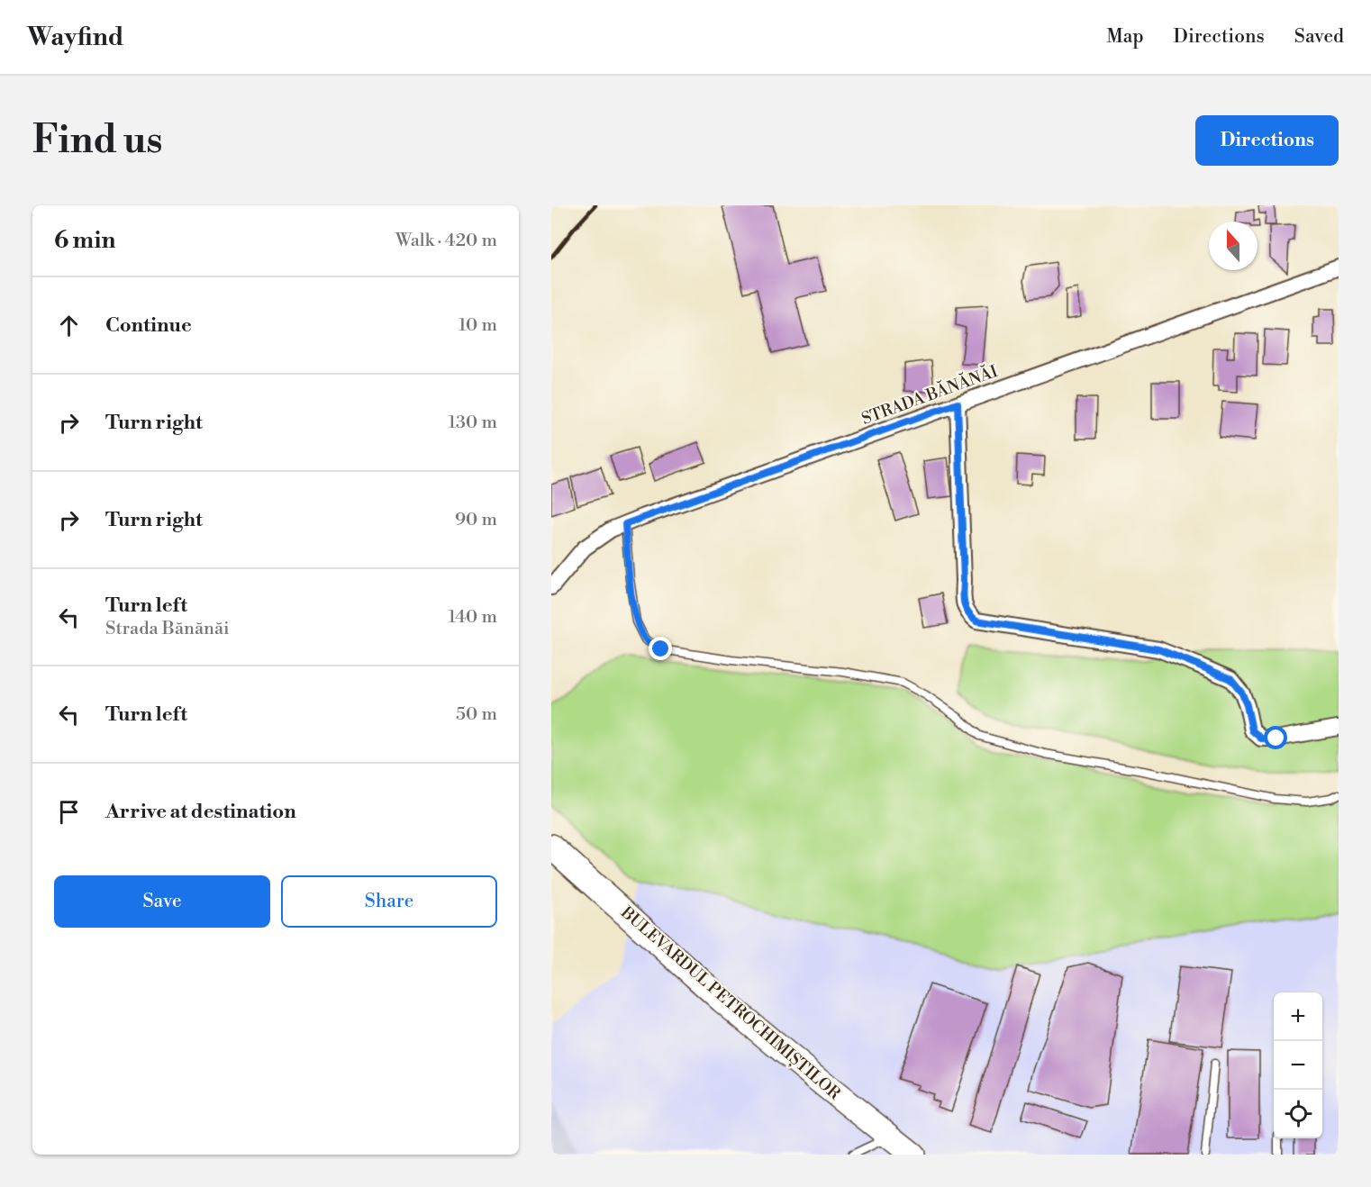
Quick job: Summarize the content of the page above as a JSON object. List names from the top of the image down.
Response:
{
  "streets": {
    "main road": ["BULEVARDUL PETROCHIMIȘTILOR"],
    "street": ["STRADA BĂNĂNĂI"]
  },
  "north": "top",
  "page": {
    "header": "Wayfind",
    "nav": ["Map", "Directions", "Saved"],
    "buttons": [
      "Directions",
      ["Save", "Share"]
    ],
    "title": "Find us",
    "heading": ["6 min", "Walk · 420 m"],
    "list": [
      ["Continue", "10 m"],
      ["Turn right", "130 m"],
      ["Turn right", "90 m"],
      ["Turn left", "Strada Bănănăi", "140 m"],
      ["Turn left", "50 m"],
      "Arrive at destination"
    ],
    "map_buttons": ["+", "−"]
  }
}
